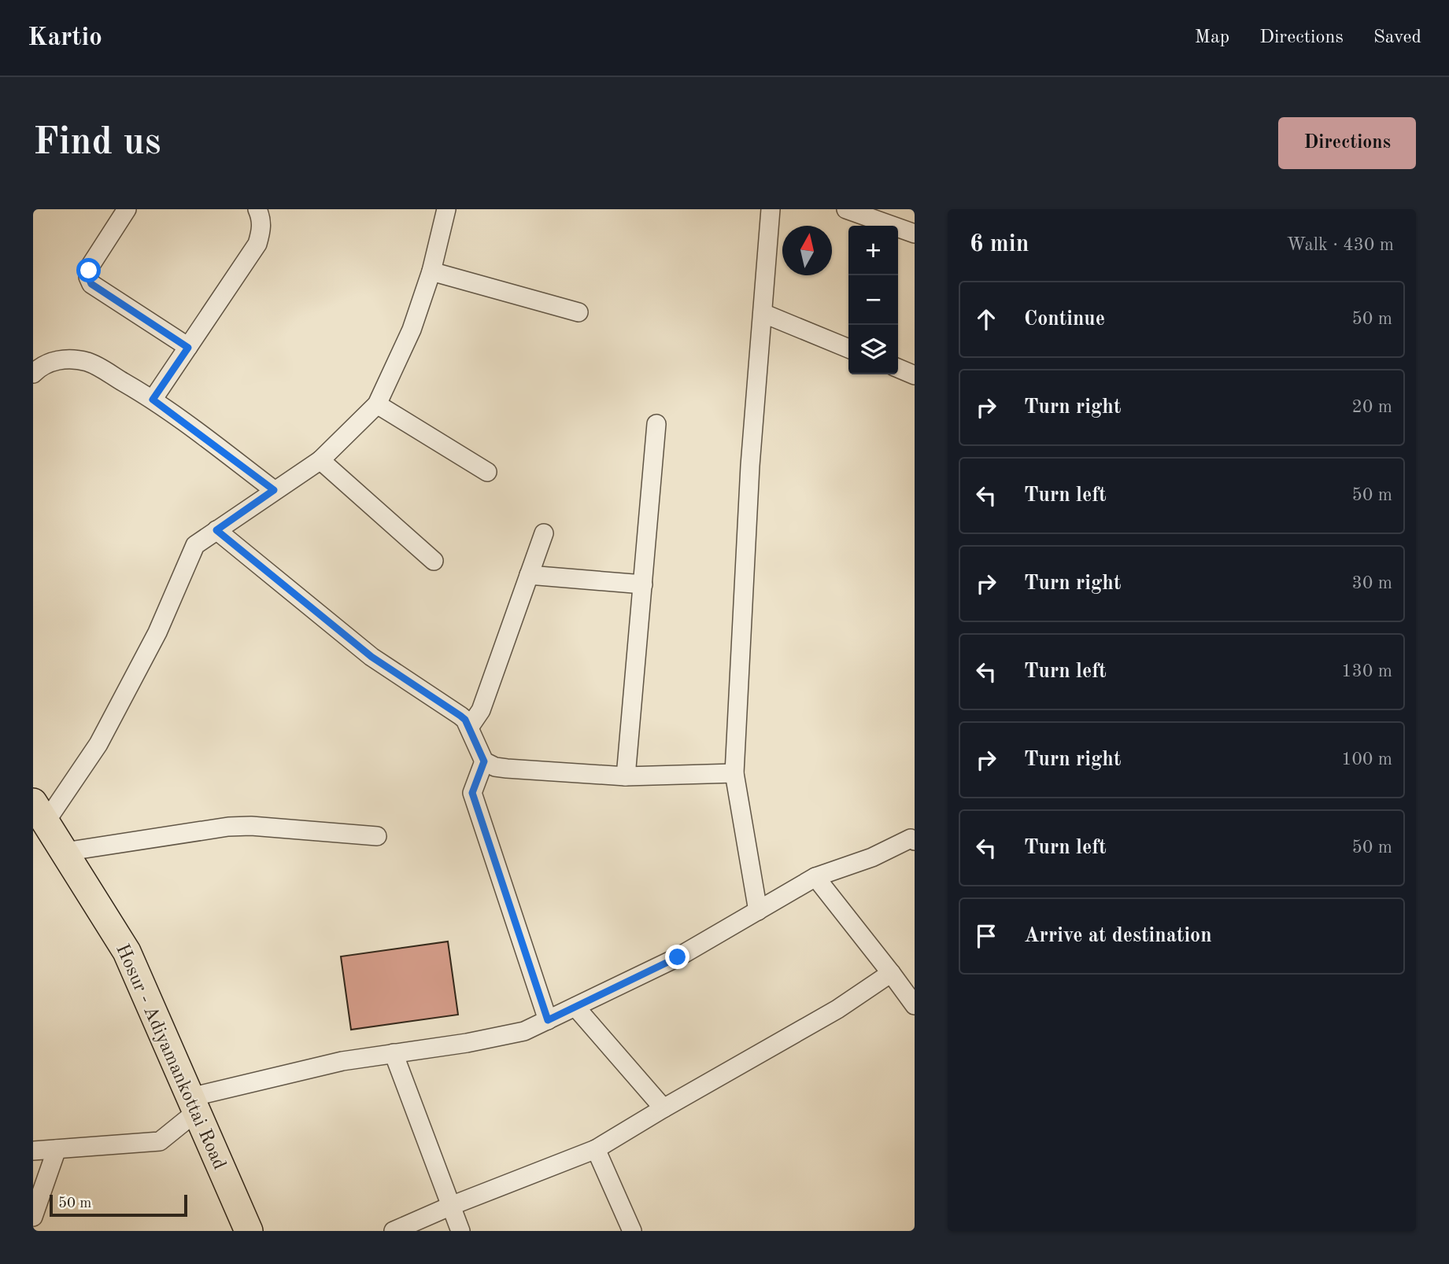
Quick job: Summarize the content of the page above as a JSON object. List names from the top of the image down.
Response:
{
  "streets": {
    "highway": ["Hosur - Adiyamankottai Road"]
  },
  "scale_bar": "50 m",
  "north": "top",
  "page": {
    "header": "Kartio",
    "nav": ["Map", "Directions", "Saved"],
    "buttons": "Directions",
    "title": "Find us",
    "heading": ["6 min", "Walk · 430 m"],
    "map_buttons": ["+", "−"],
    "list": [
      ["Continue", "50 m"],
      ["Turn right", "20 m"],
      ["Turn left", "50 m"],
      ["Turn right", "30 m"],
      ["Turn left", "130 m"],
      ["Turn right", "100 m"],
      ["Turn left", "50 m"],
      "Arrive at destination"
    ],
    "scale": "50 m"
  }
}
